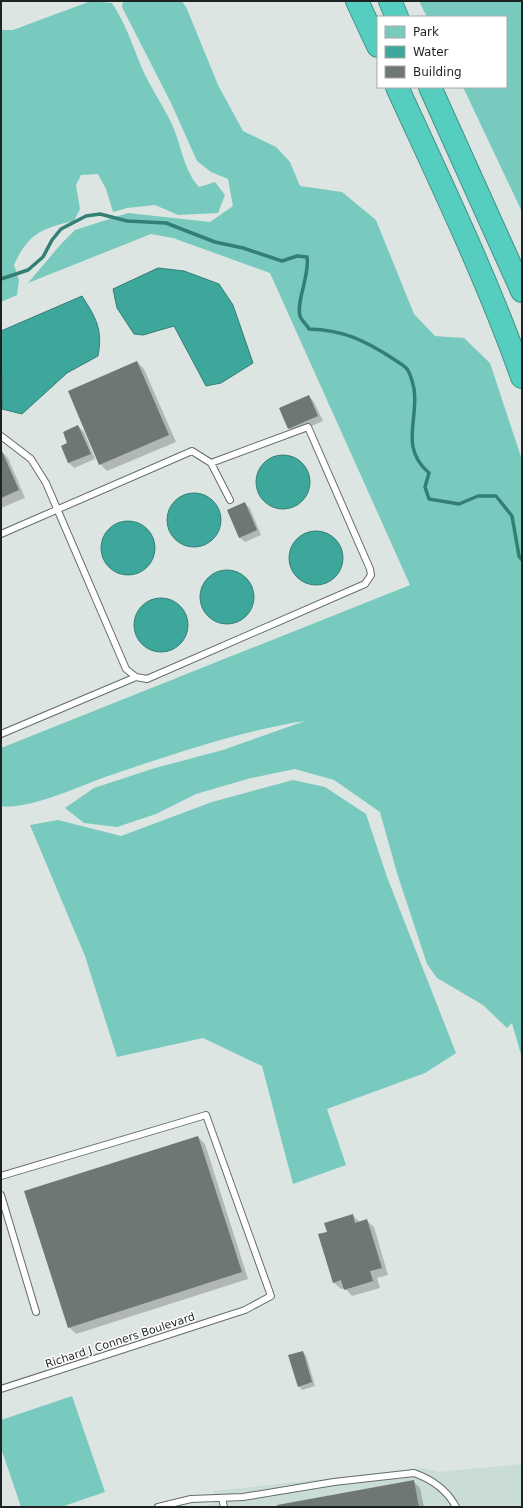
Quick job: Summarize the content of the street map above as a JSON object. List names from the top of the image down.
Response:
{
  "streets": {
    "lane": ["Richard J Conners Boulevard"]
  },
  "legend": ["Park", "Water", "Building"]
}
